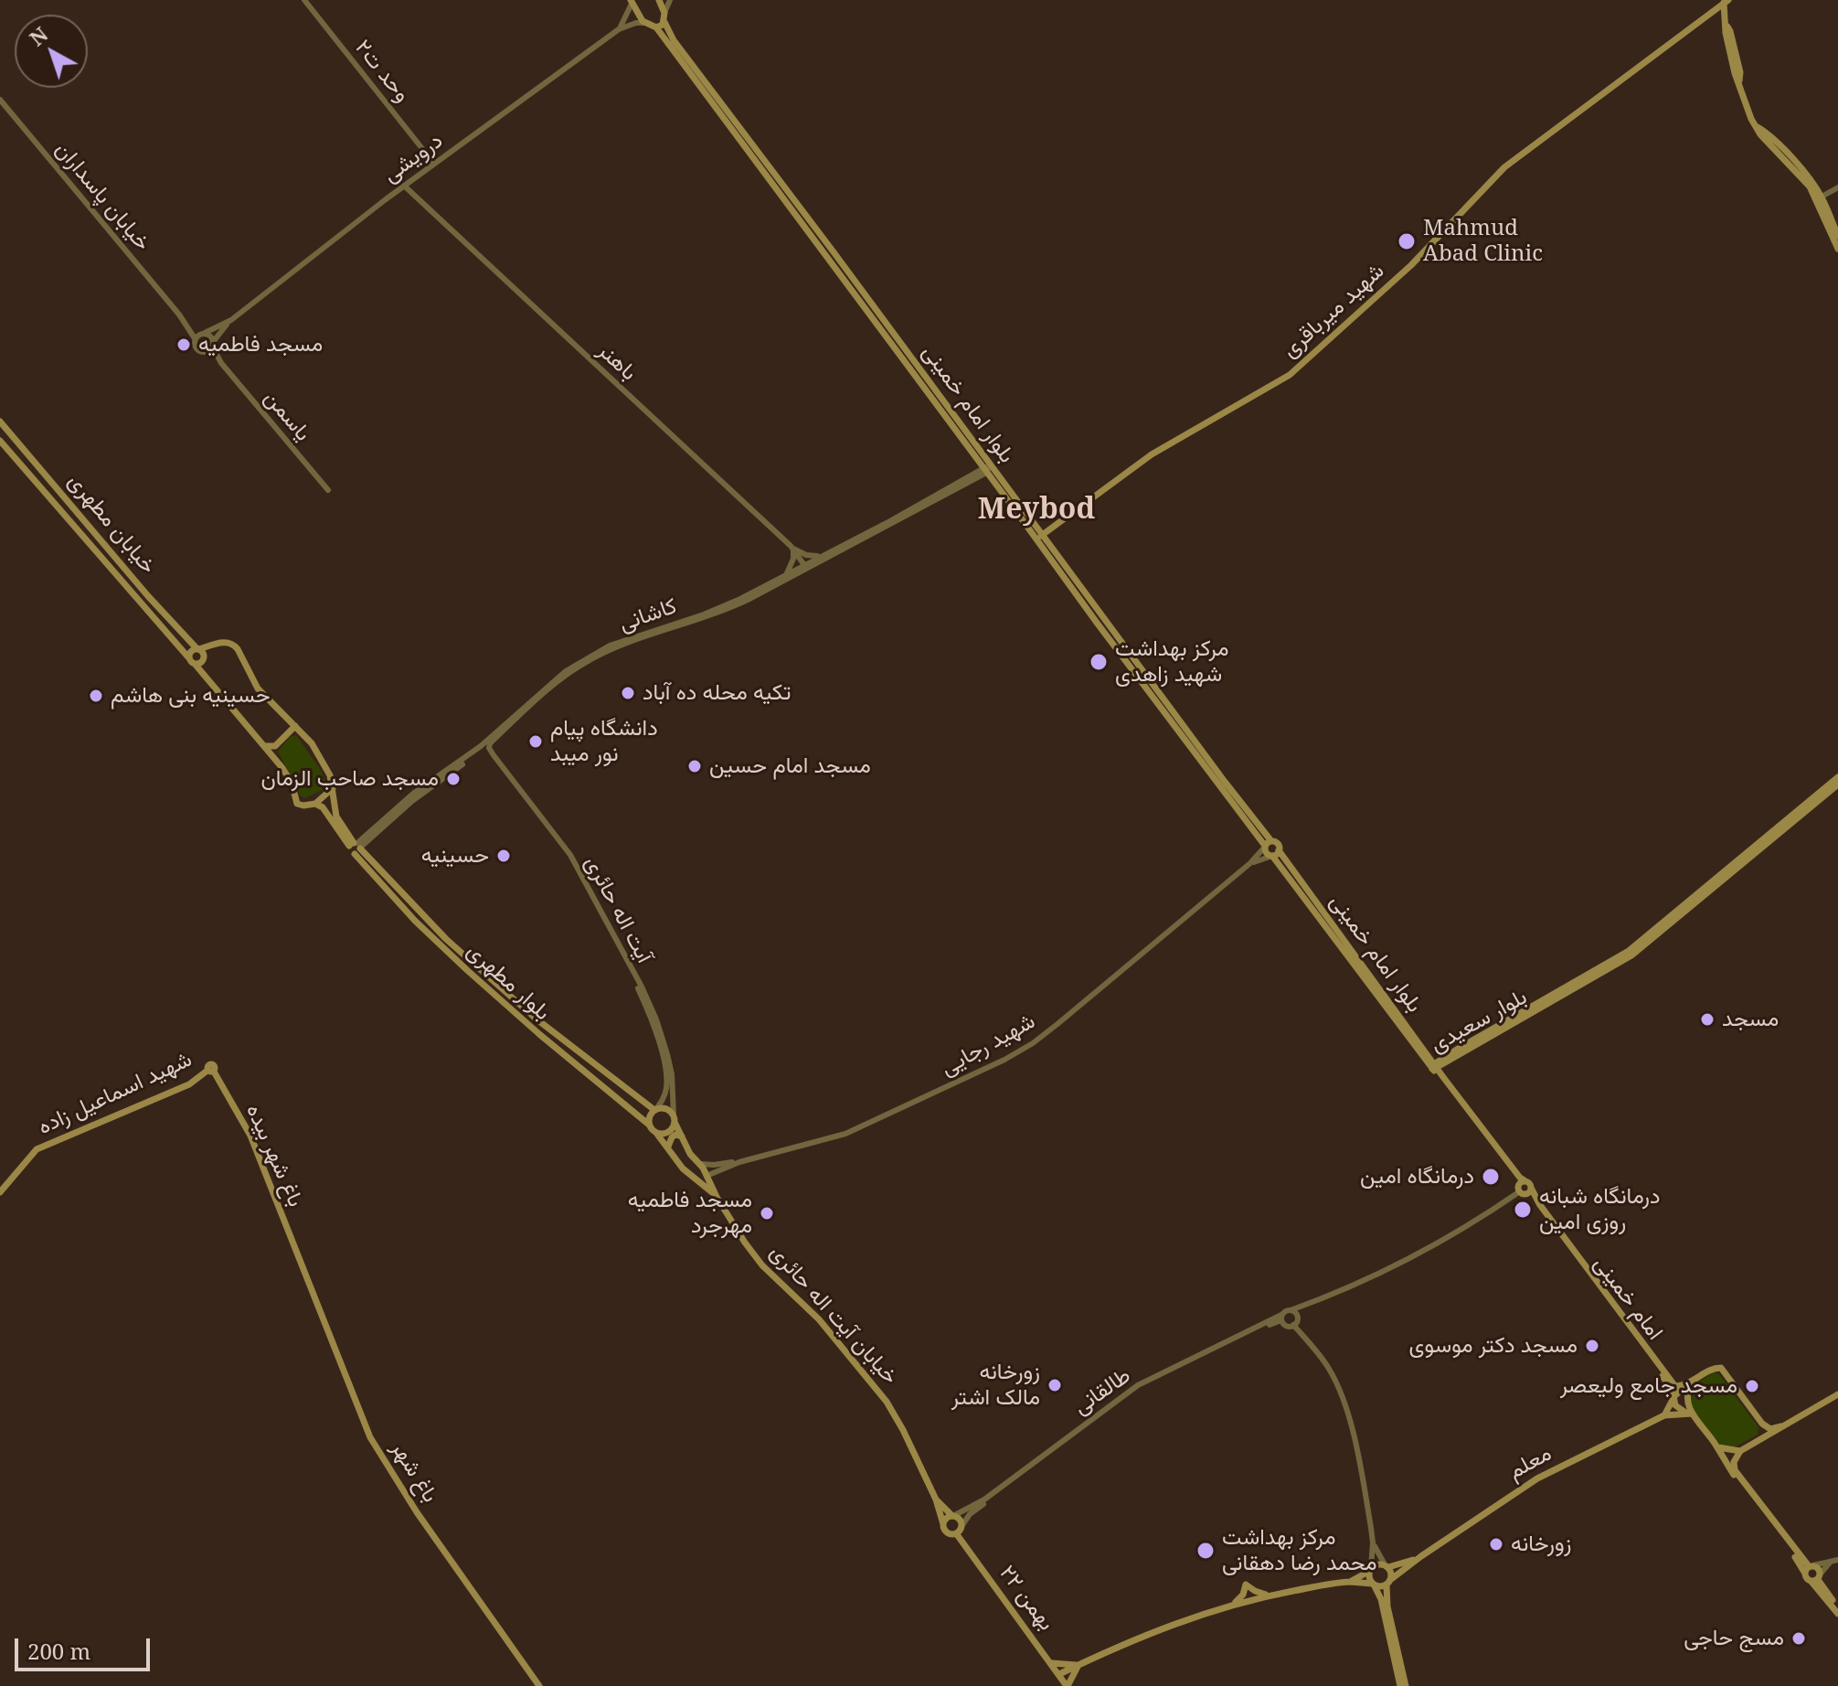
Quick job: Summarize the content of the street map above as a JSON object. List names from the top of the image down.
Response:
{
  "streets": {
    "main road": [
      "شهید میرباقری",
      "بلوار امام خمینی",
      "خیابان مطهری",
      "آیت اله حائری",
      "بلوار مطهری",
      "بلوار سعیدی",
      "شهید اسماعیل زاده",
      "باغ شهر بیده",
      "امام خمینی",
      "خیابان آیت اله حائری",
      "معلم",
      "باغ شهر",
      "۲۲ بهمن"
    ],
    "street": [
      "وحد ت۲",
      "درویشی",
      "خیابان پاسداران",
      "باهنر",
      "یاسمن",
      "کاشانی",
      "شهید رجایی",
      "طالقانی"
    ]
  },
  "crossings": [
    ["وحد ت۲", "درویشی"],
    ["درویشی", "باهنر"],
    ["خیابان پاسداران", "یاسمن"],
    ["شهید میرباقری", "بلوار امام خمینی"],
    ["باهنر", "کاشانی"],
    ["بلوار امام خمینی", "کاشانی"],
    ["بلوار امام خمینی", "بلوار سعیدی"],
    ["بلوار امام خمینی", "امام خمینی"],
    ["خیابان مطهری", "بلوار مطهری"],
    ["کاشانی", "آیت اله حائری"],
    ["کاشانی", "بلوار مطهری"],
    ["آیت اله حائری", "بلوار مطهری"],
    ["آیت اله حائری", "خیابان آیت اله حائری"],
    ["شهید اسماعیل زاده", "باغ شهر بیده"],
    ["باغ شهر بیده", "باغ شهر"],
    ["امام خمینی", "معلم"],
    ["طالقانی", "۲۲ بهمن"]
  ],
  "districts": ["Meybod"],
  "places": [
    "Mahmud Abad Clinic",
    "مسجد فاطمیه",
    "مرکز بهداشت شهید زاهدی",
    "تکیه محله ده آباد",
    "حسینیه بنی هاشم",
    "دانشگاه پیام نور میبد",
    "مسجد امام حسین",
    "مسجد صاحب الزمان",
    "حسینیه",
    "مسجد",
    "درمانگاه امین",
    "درمانگاه شبانه روزی امین",
    "مسجد فاطمیه مهرجرد",
    "مسجد دکتر موسوی",
    "زورخانه مالک اشتر",
    "مسجد جامع ولیعصر",
    "زورخانه",
    "مرکز بهداشت محمد رضا دهقانی",
    "مسج حاجی"
  ],
  "scale_bar": "200 m",
  "north": "top left"
}
